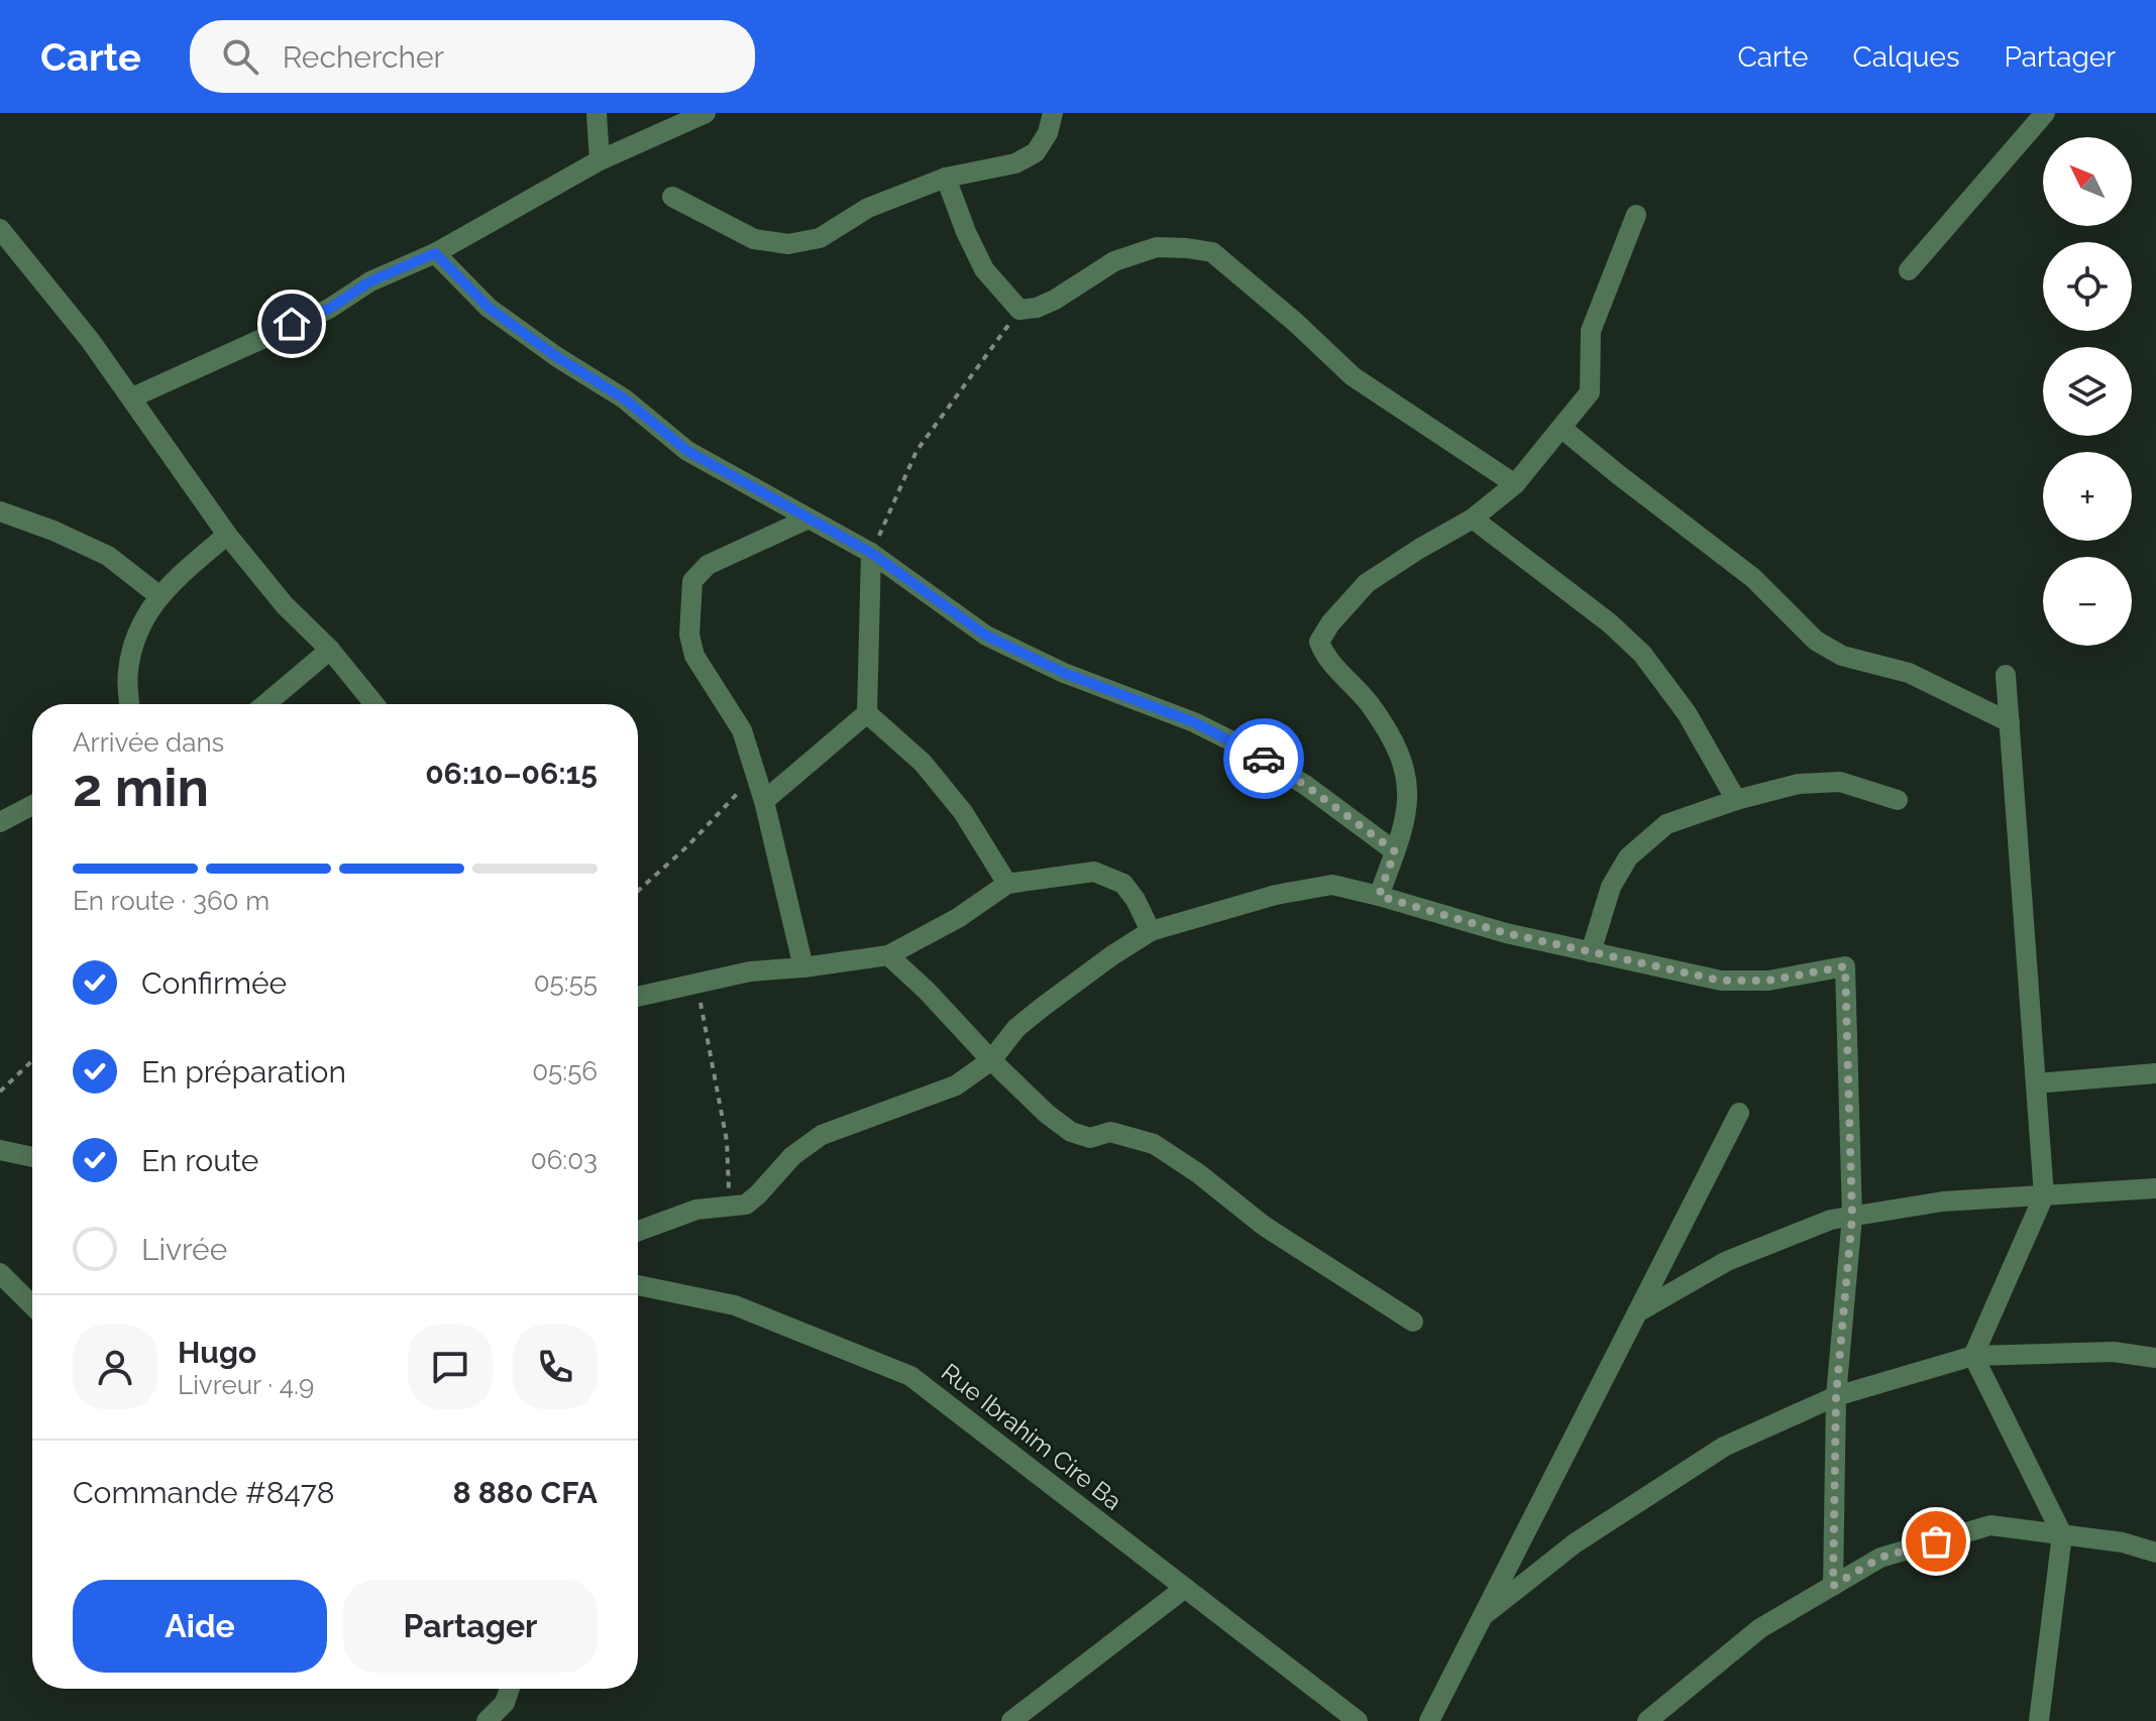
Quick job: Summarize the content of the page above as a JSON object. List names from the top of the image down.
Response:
{
  "streets": {
    "street": ["Rue Ibrahim Cire Ba"]
  },
  "north": "top left",
  "page": {
    "header": "Carte",
    "search": "Rechercher",
    "nav": ["Carte", "Calques", "Partager"],
    "map_buttons": ["+", "−"],
    "heading": ["2 min", "Arrivée dans", "06:10–06:15"],
    "panel": [
      "Hugo",
      "Livreur · 4.9",
      "Commande #8478",
      "8 880 CFA"
    ],
    "bar": "En route · 360 m",
    "list": [
      ["Confirmée", "05:55"],
      ["En préparation", "05:56"],
      ["En route", "06:03"],
      "Livrée"
    ],
    "buttons": ["Aide", "Partager"]
  }
}
